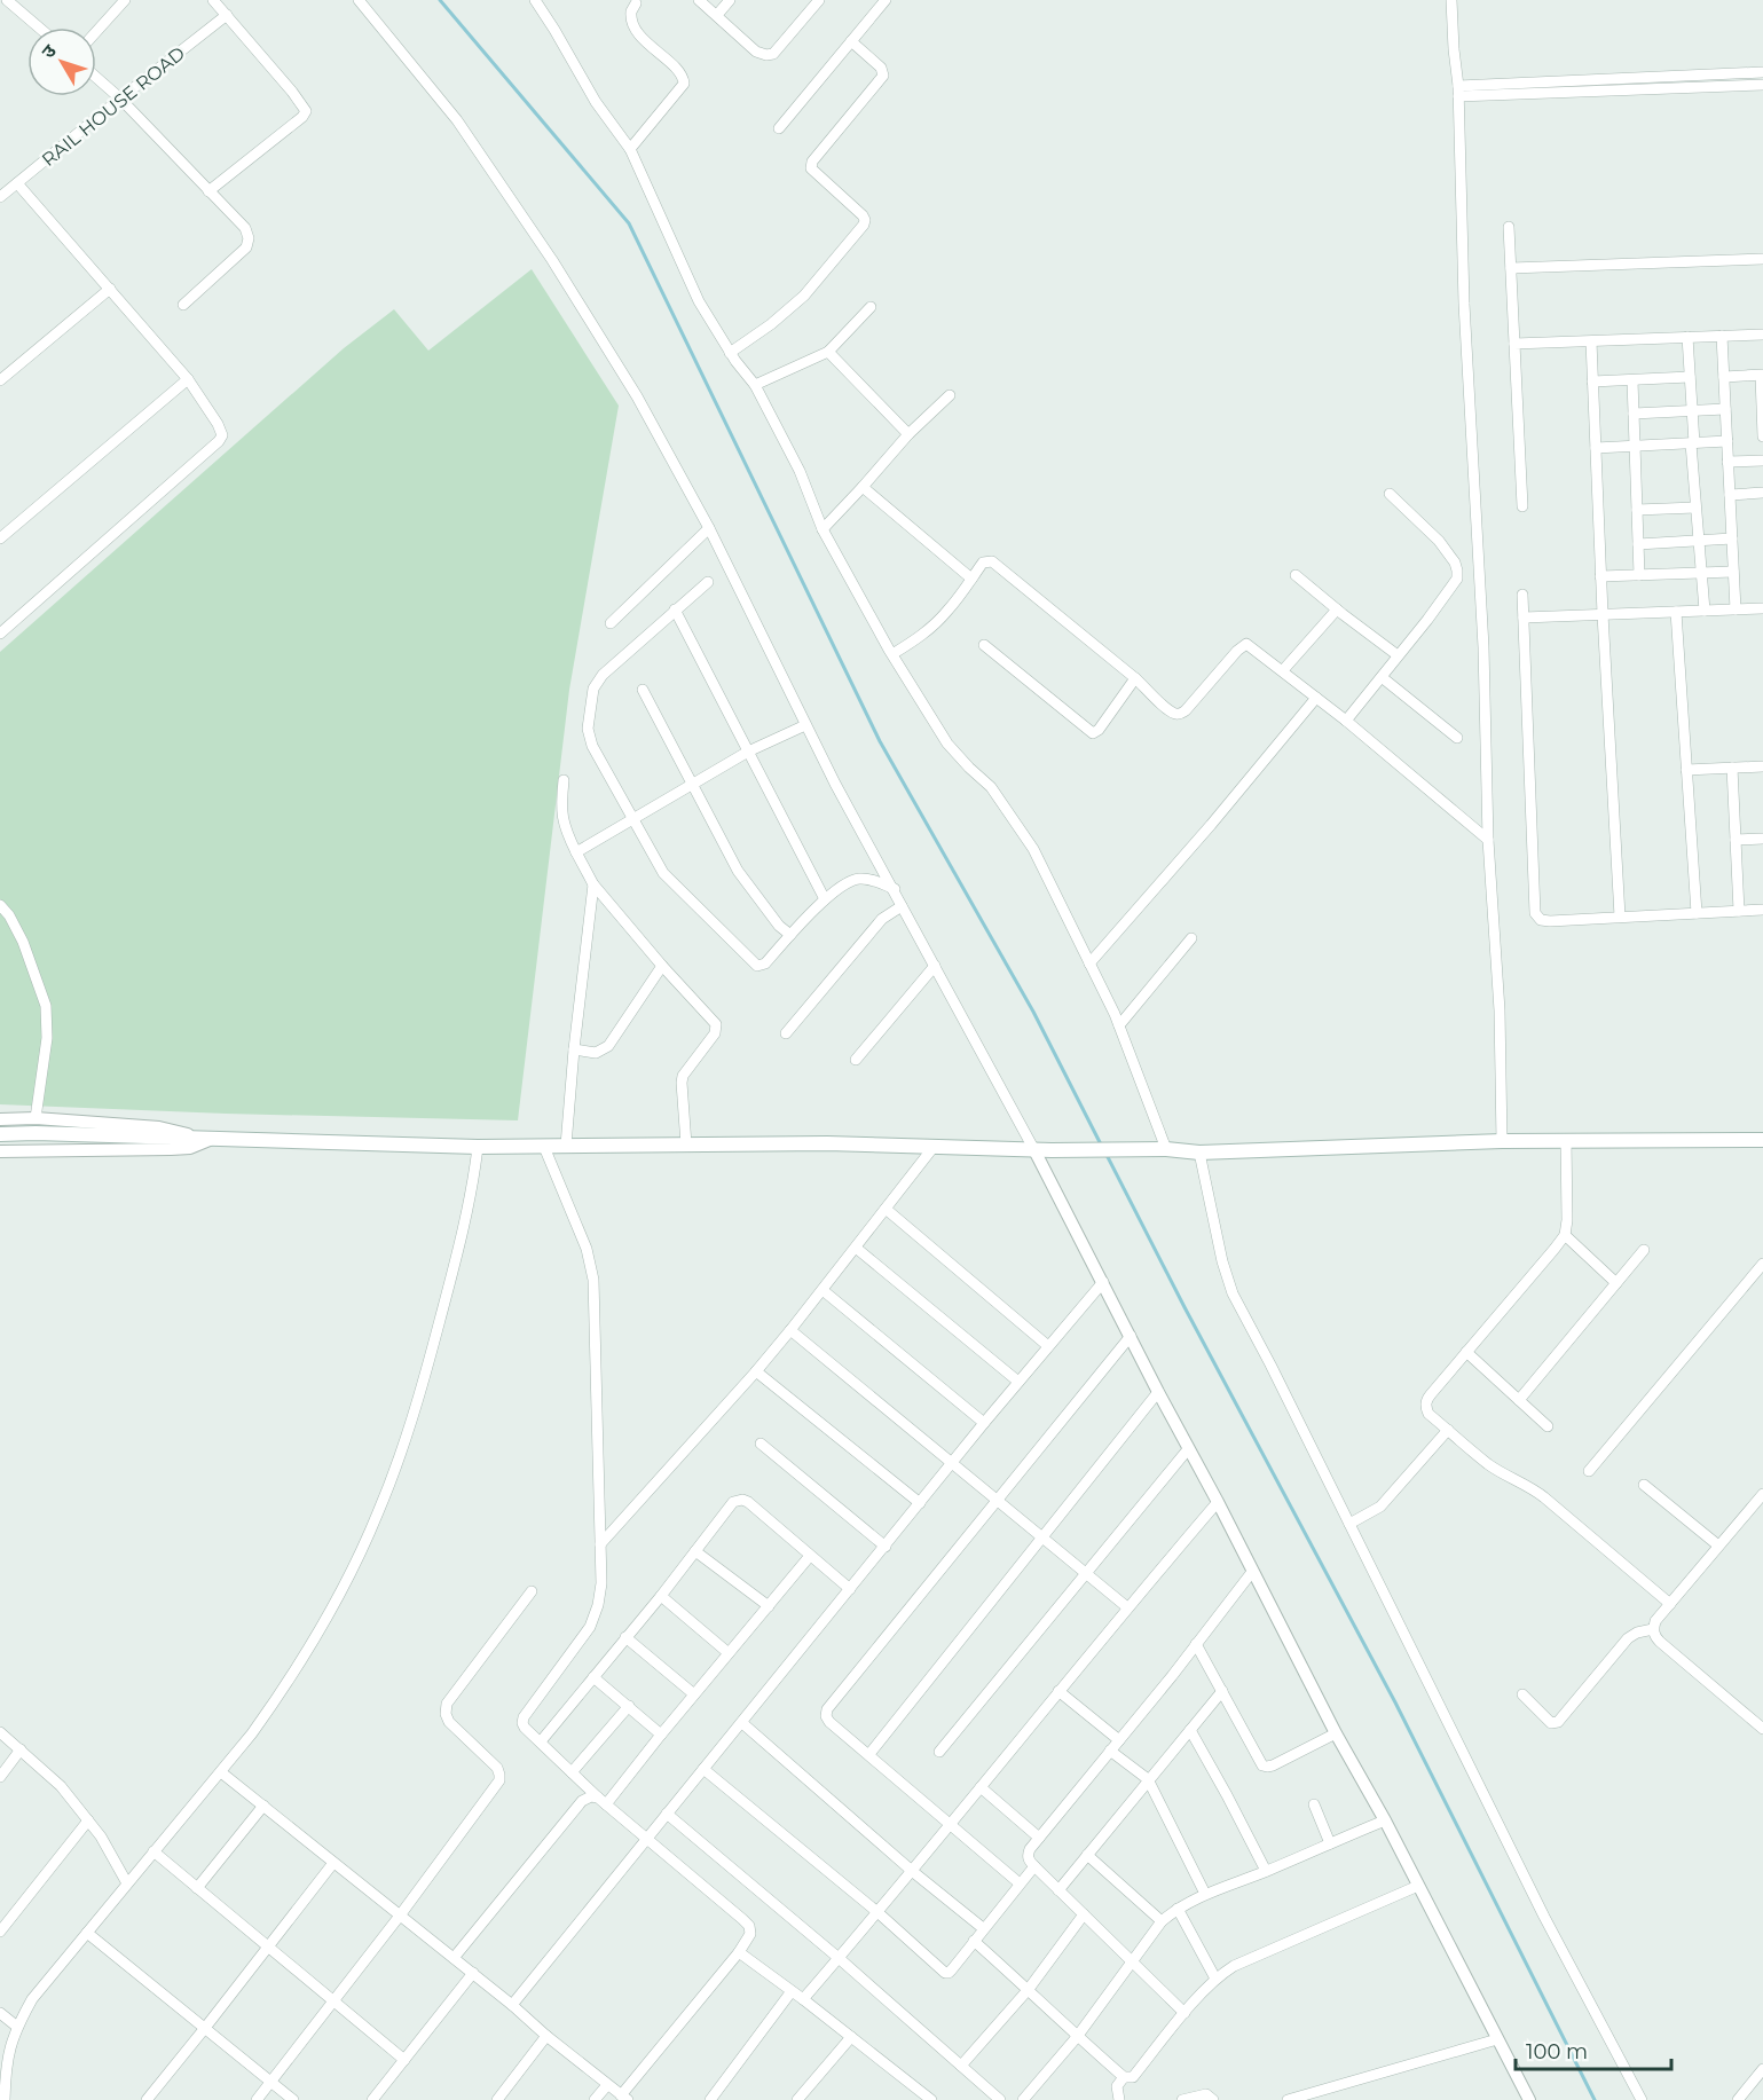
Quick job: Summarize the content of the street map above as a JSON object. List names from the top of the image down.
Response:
{
  "streets": {
    "street": ["RAIL HOUSE ROAD"]
  },
  "scale_bar": "100 m",
  "north": "top left"
}
